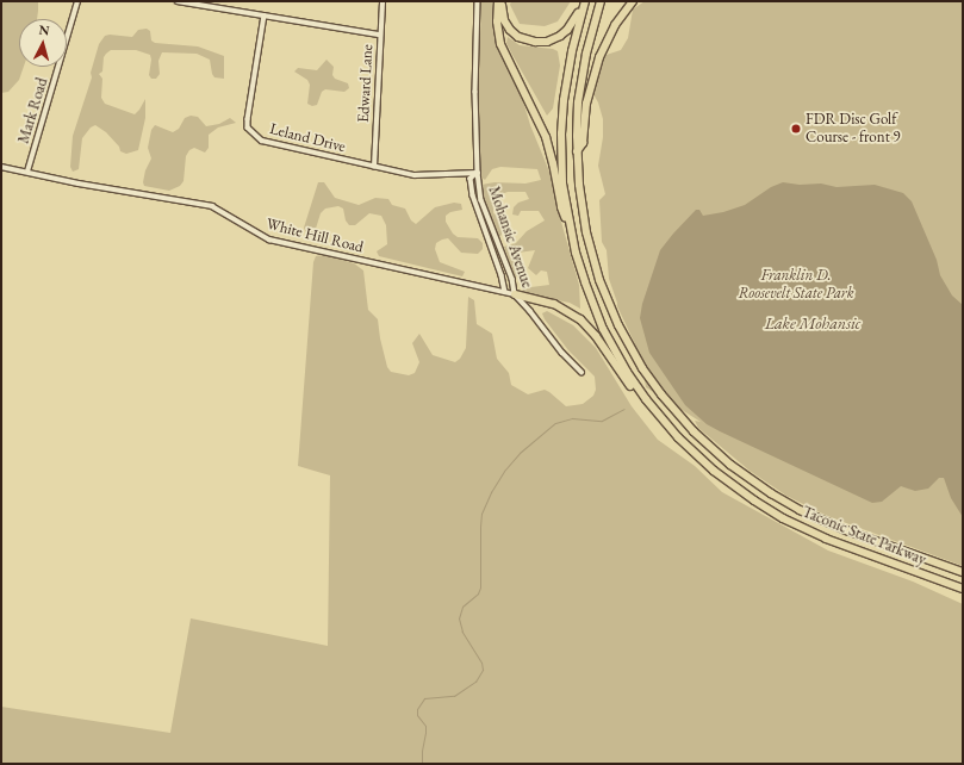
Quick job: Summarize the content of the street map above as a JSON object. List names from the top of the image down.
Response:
{
  "streets": {
    "highway": ["Taconic State Parkway"],
    "street": [
      "Edward Lane",
      "Mark Road",
      "Leland Drive",
      "White Hill Road",
      "Mohansic Avenue"
    ]
  },
  "crossings": [
    ["Edward Lane", "Leland Drive"],
    ["Mark Road", "White Hill Road"],
    ["Leland Drive", "Mohansic Avenue"],
    ["White Hill Road", "Mohansic Avenue"]
  ],
  "water": ["Lake Mohansic"],
  "parks": ["Franklin D. Roosevelt State Park"],
  "places": ["FDR Disc Golf Course - front 9"],
  "north": "top"
}
